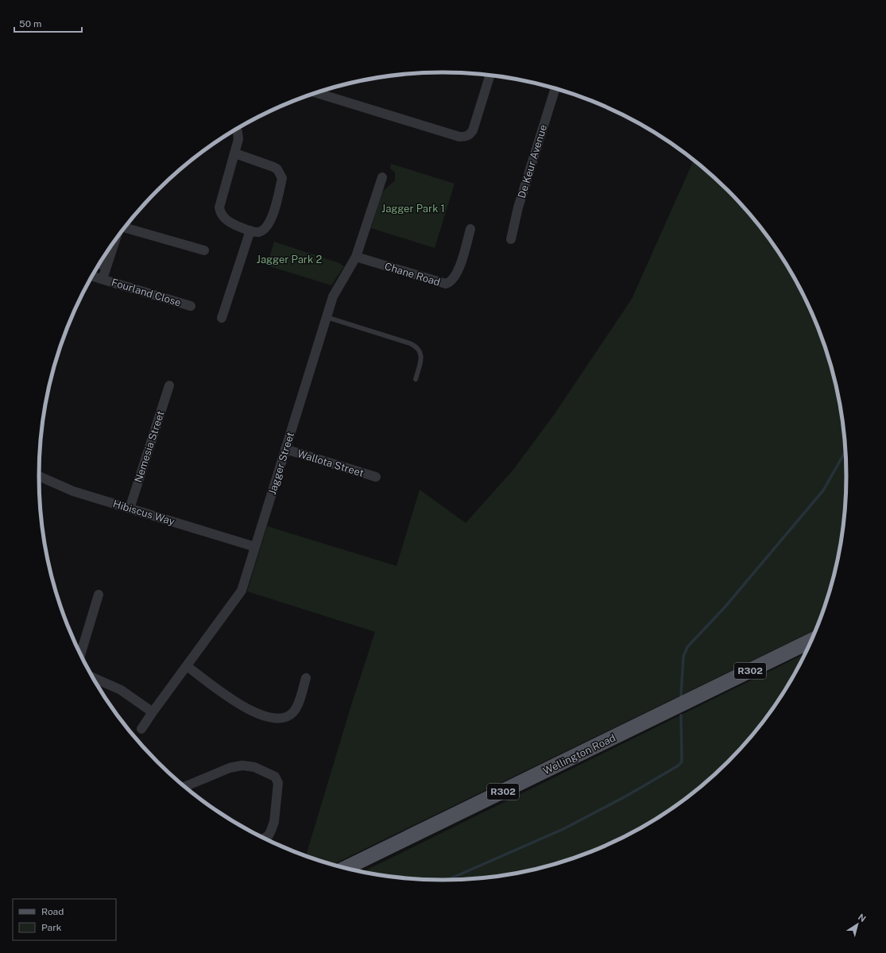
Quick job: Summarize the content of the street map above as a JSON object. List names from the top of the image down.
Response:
{
  "streets": {
    "main road": ["R302", "Wellington Road"],
    "street": [
      "De Keur Avenue",
      "Chane Road",
      "Fourland Close",
      "Nemesia Street",
      "Jagger Street",
      "Wallota Street",
      "Hibiscus Way"
    ]
  },
  "crossings": [
    ["Chane Road", "Jagger Street"],
    ["Nemesia Street", "Hibiscus Way"],
    ["Jagger Street", "Wallota Street"],
    ["Jagger Street", "Hibiscus Way"]
  ],
  "parks": ["Jagger Park 1", "Jagger Park 2"],
  "legend": ["Road", "Park"],
  "scale_bar": "50 m",
  "north": "top right"
}
